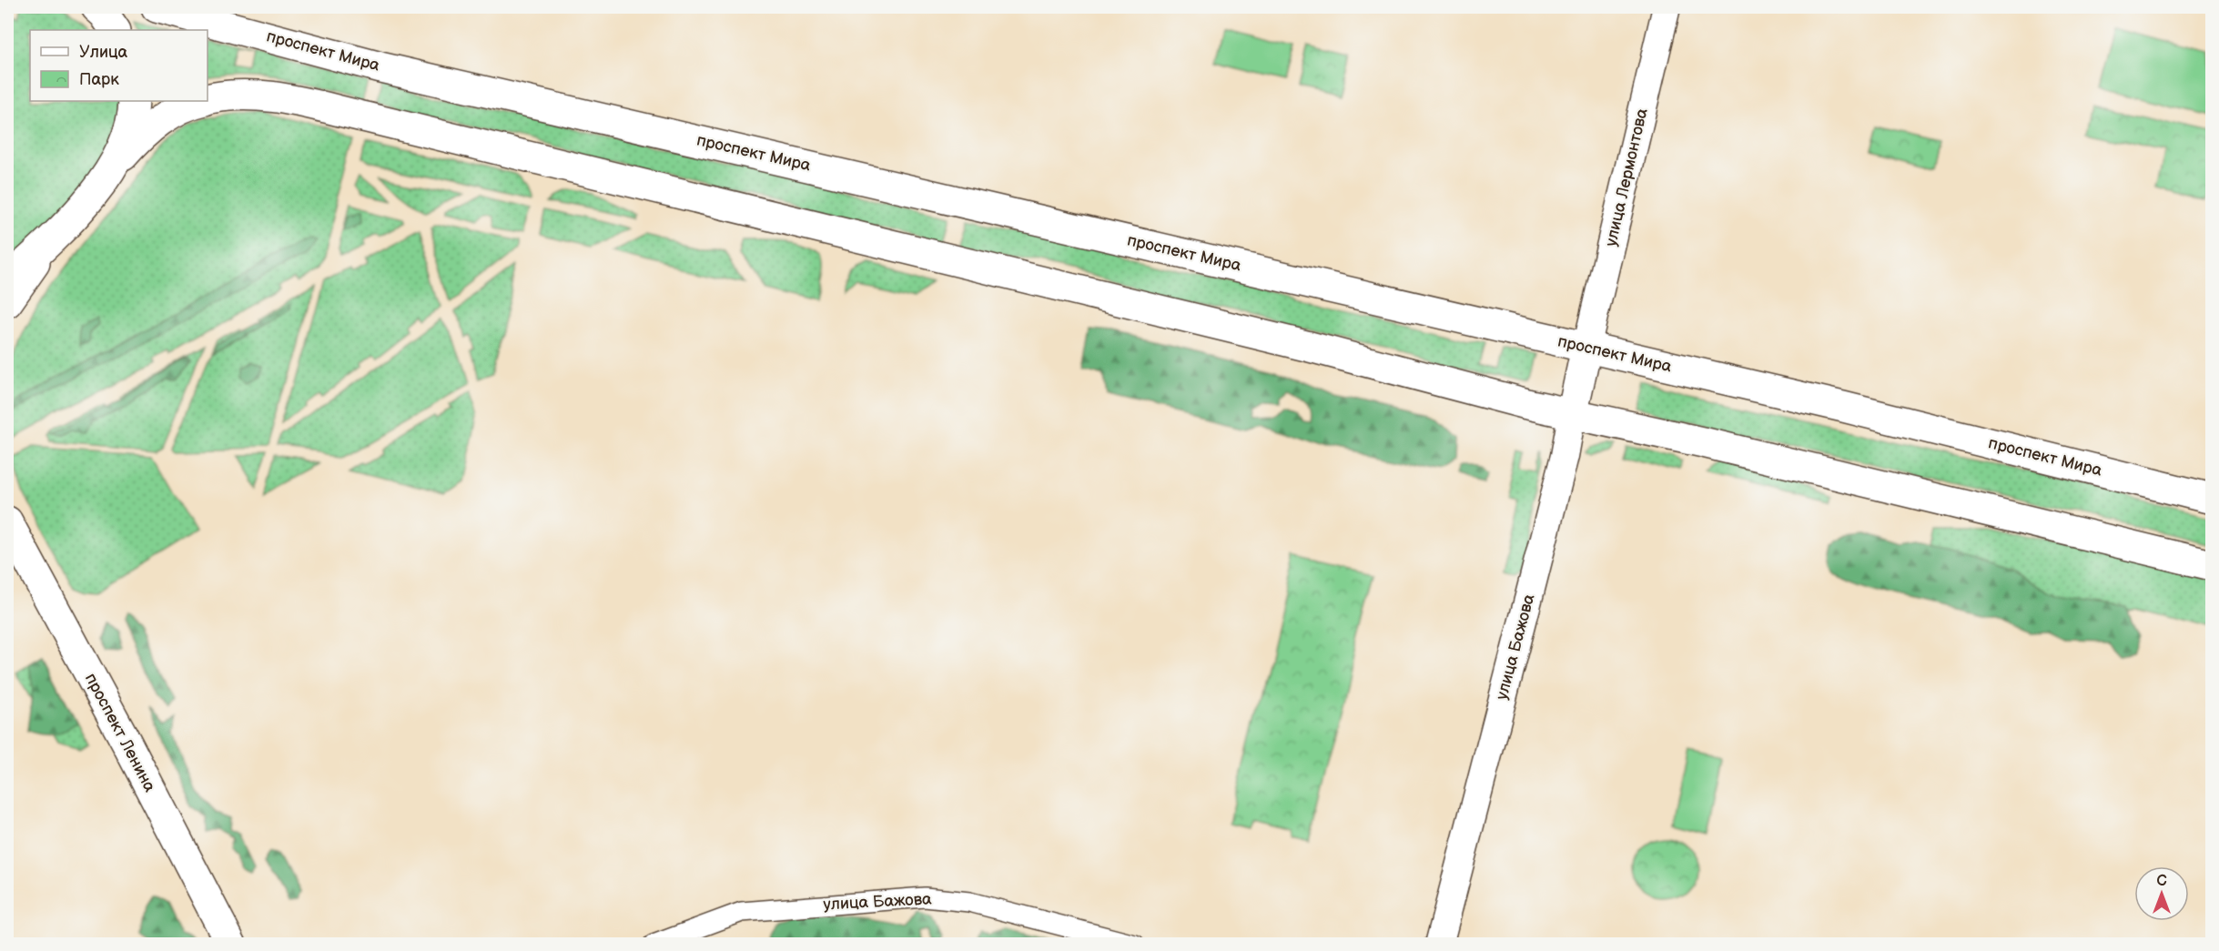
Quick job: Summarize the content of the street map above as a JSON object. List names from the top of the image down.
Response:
{
  "streets": {
    "main road": ["проспект Мира", "улица Бажова", "проспект Ленина"],
    "street": ["улица Лермонтова"]
  },
  "crossings": [
    ["проспект Мира", "улица Лермонтова"],
    ["проспект Мира", "улица Бажова"],
    ["улица Лермонтова", "улица Бажова"]
  ],
  "legend": ["Улица", "Парк"],
  "north": "top"
}
